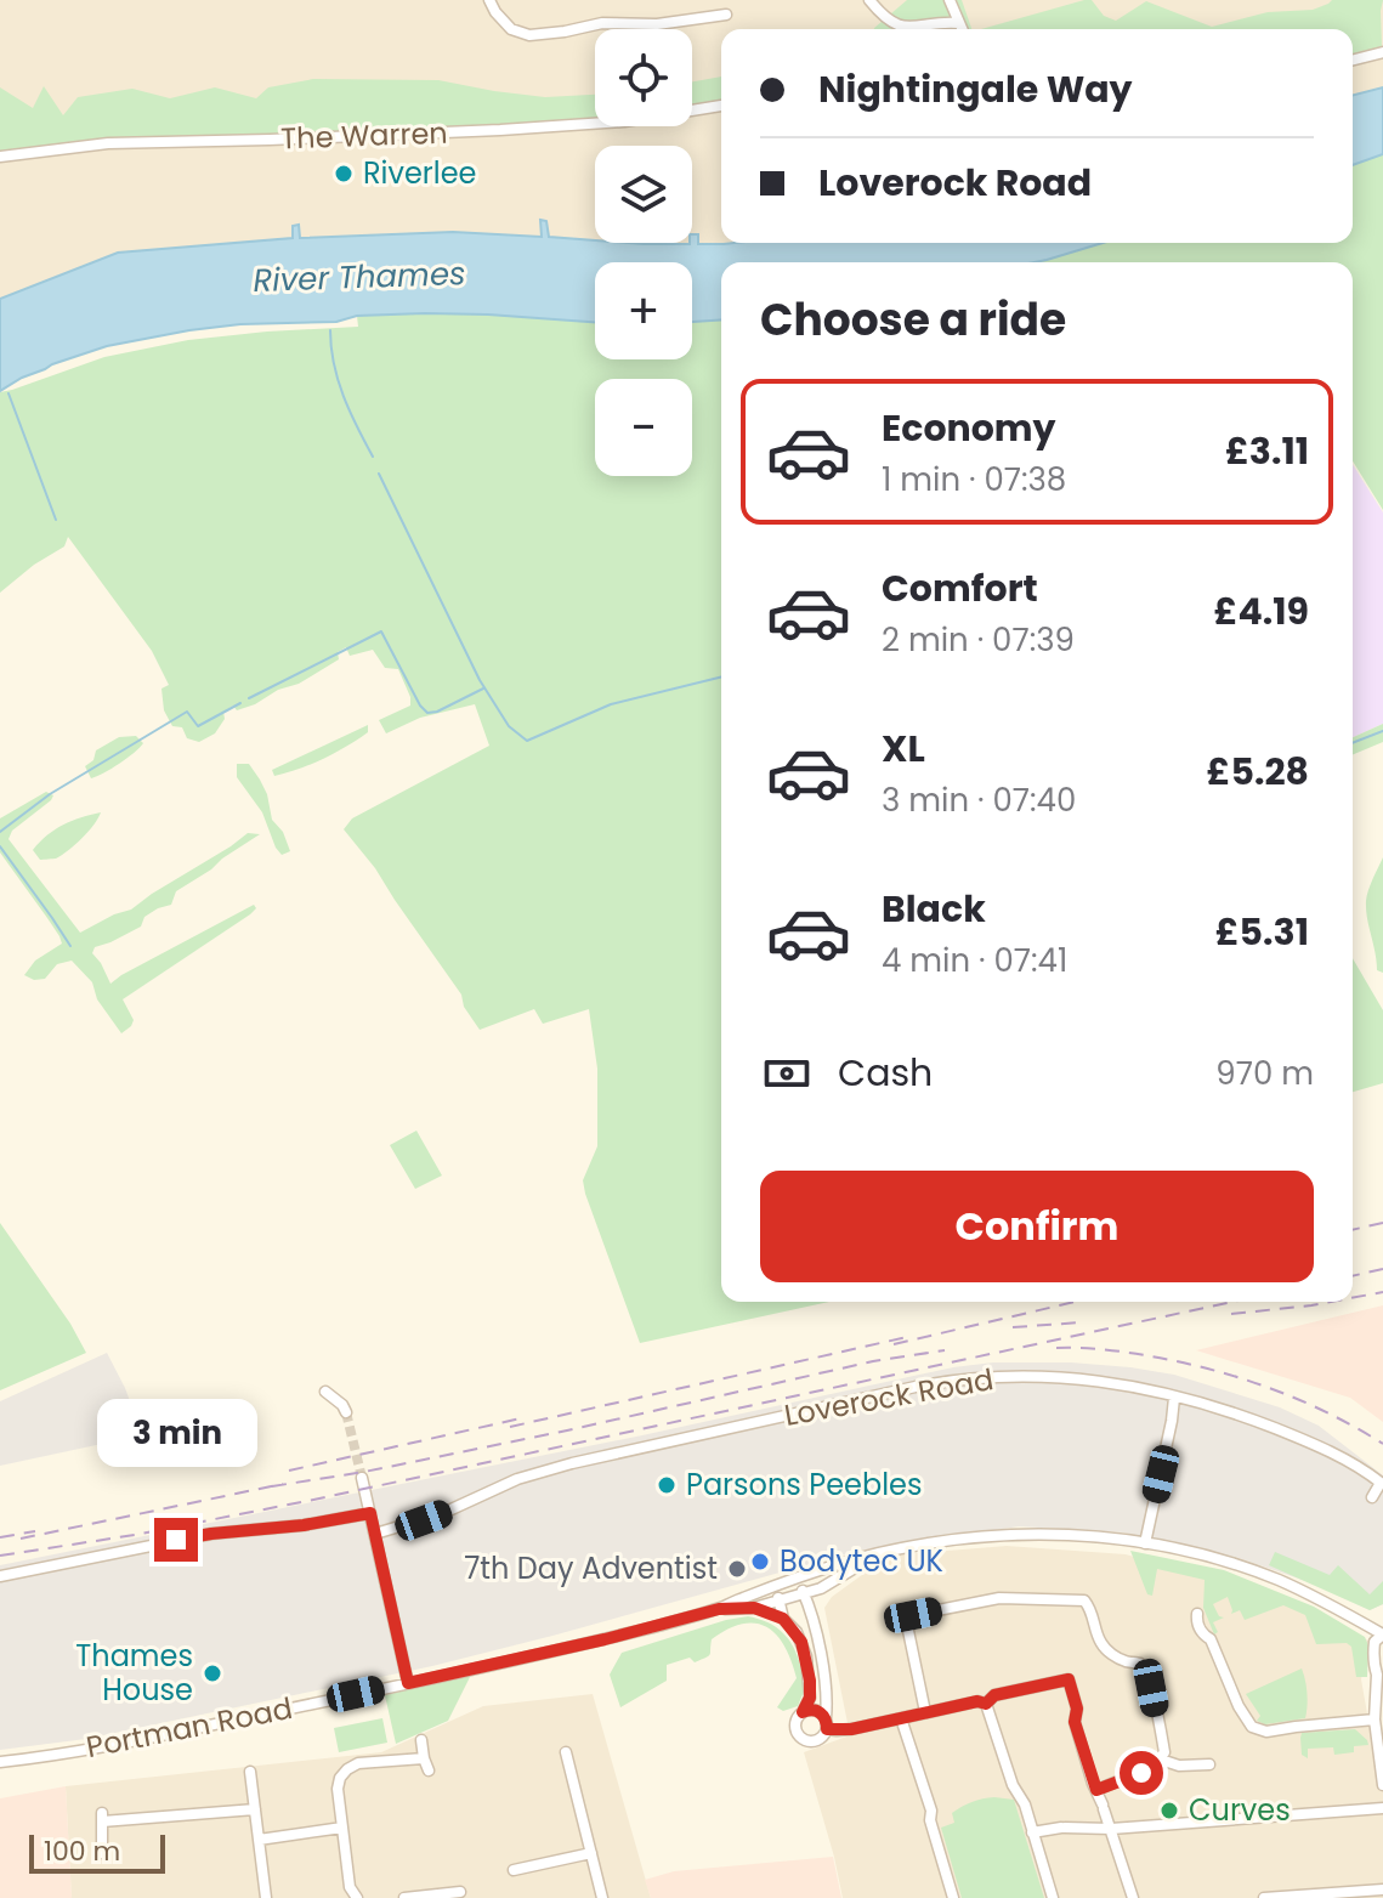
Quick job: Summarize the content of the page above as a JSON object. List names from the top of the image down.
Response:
{
  "streets": {
    "street": ["The Warren", "Loverock Road", "Portman Road"]
  },
  "water": ["River Thames"],
  "places": [
    "Riverlee",
    "Parsons Peebles",
    "Bodytec UK",
    "7th Day Adventist",
    "Thames House",
    "Curves"
  ],
  "scale_bar": "100 m",
  "page": {
    "map_buttons": ["+", "−"],
    "banner": ["Nightingale Way", "Loverock Road"],
    "heading": "Choose a ride",
    "list": [
      {
        "name": "Economy",
        "note": "1 min · 07:38",
        "value": "£3.11"
      },
      {
        "name": "Comfort",
        "note": "2 min · 07:39",
        "value": "£4.19"
      },
      {
        "name": "XL",
        "note": "3 min · 07:40",
        "value": "£5.28"
      },
      {
        "name": "Black",
        "note": "4 min · 07:41",
        "value": "£5.31"
      }
    ],
    "pay": ["Cash", "970 m"],
    "buttons": "Confirm",
    "bubble": "3 min",
    "scale": "100 m"
  }
}
